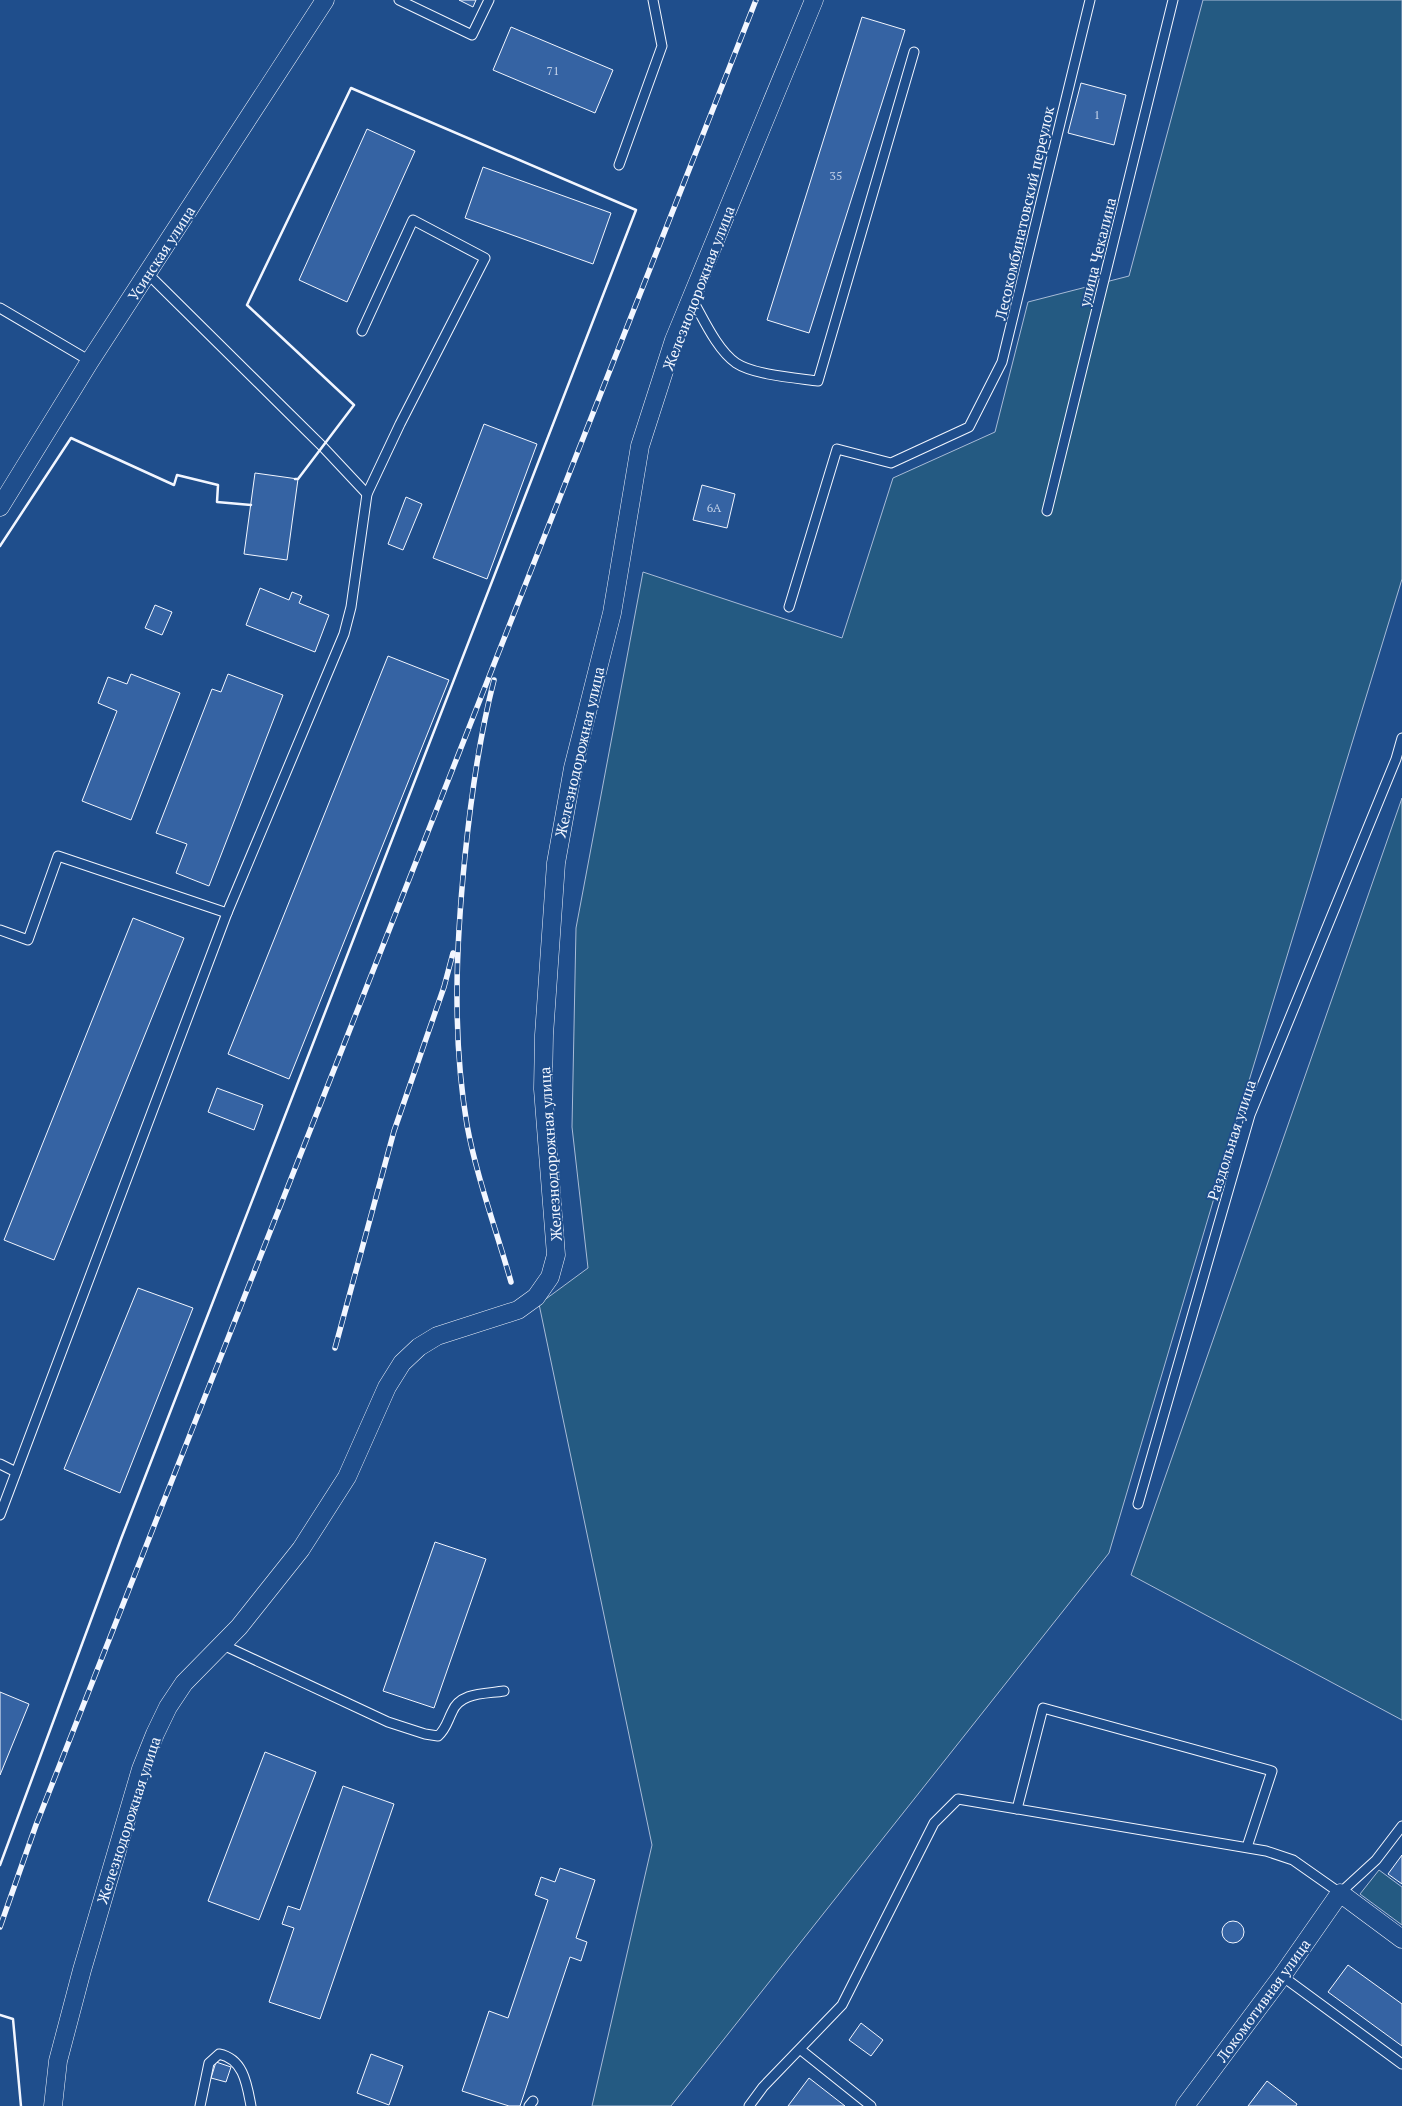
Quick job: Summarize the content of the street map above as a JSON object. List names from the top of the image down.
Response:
{
  "streets": {
    "street": ["Усинская улица", "Железнодорожная улица", "Локомотивная улица"],
    "lane": ["Лесокомбинатовский переулок", "улица Чекалина", "Раздольная улица"]
  },
  "house_numbers": [
    "71",
    "1",
    "35",
    "6А"
  ]
}
